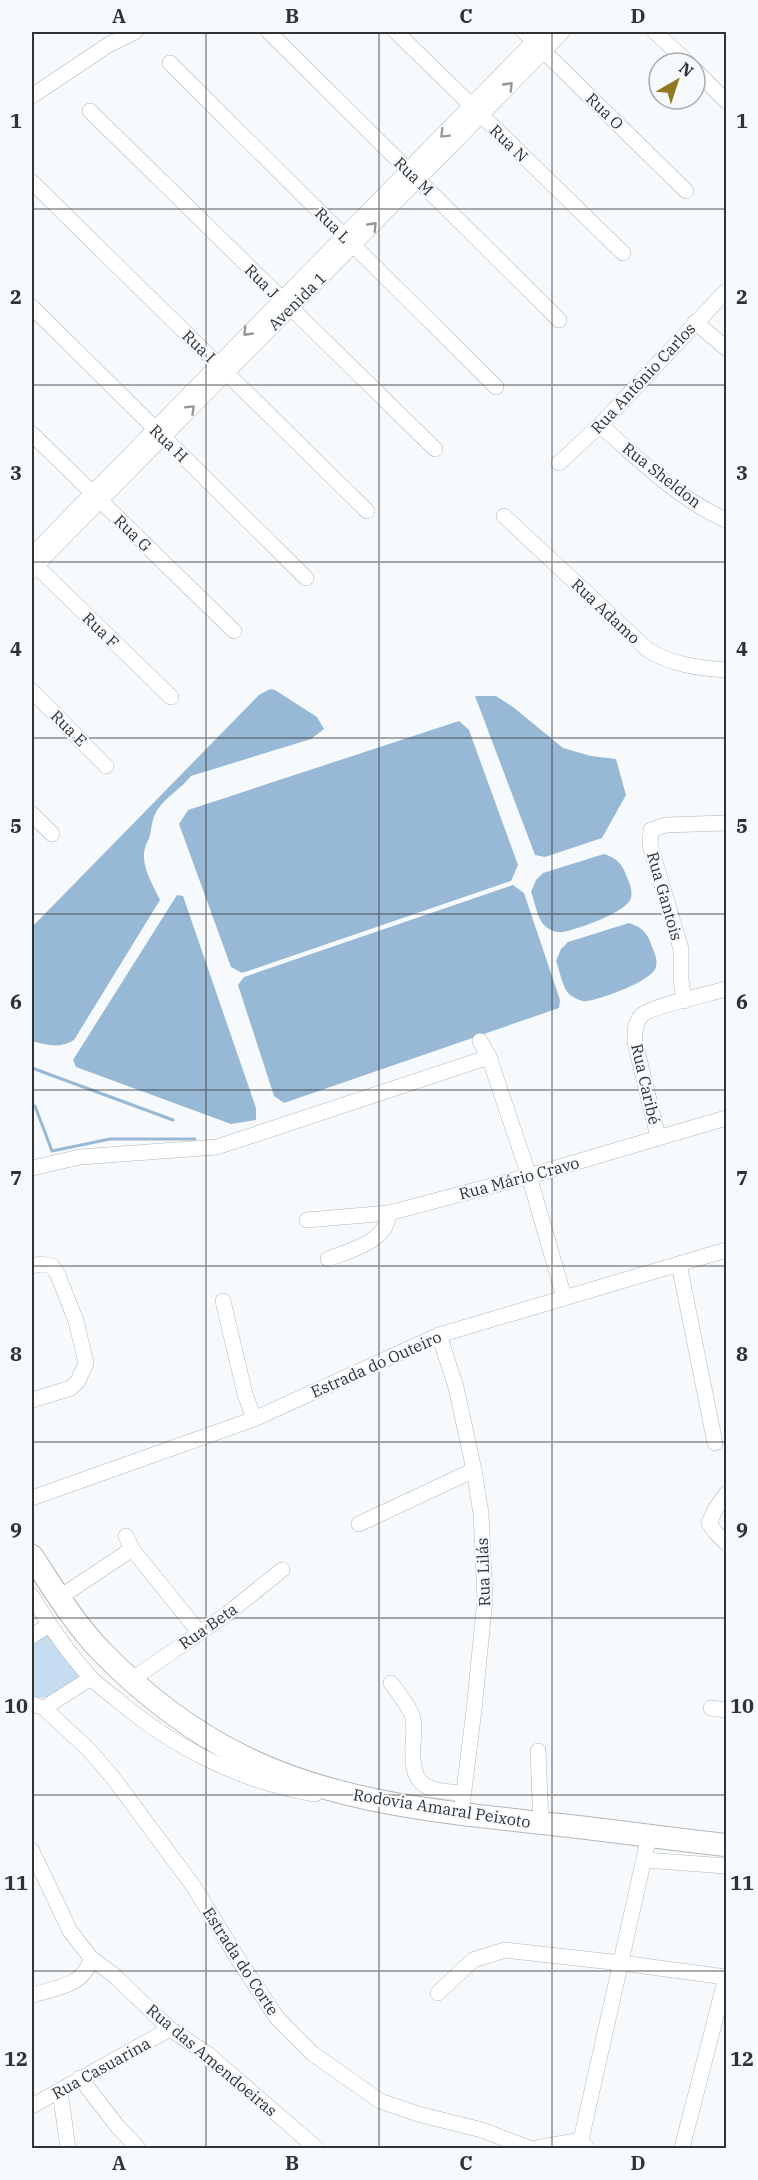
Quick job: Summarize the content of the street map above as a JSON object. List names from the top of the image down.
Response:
{
  "streets": {
    "highway": ["Rodovia Amaral Peixoto"],
    "street": [
      "Rua O",
      "Rua N",
      "Rua M",
      "Rua L",
      "Rua J",
      "Avenida 1",
      "Rua I",
      "Rua Antônio Carlos",
      "Rua H",
      "Rua Sheldon",
      "Rua G",
      "Rua Adamo",
      "Rua F",
      "Rua E",
      "Rua Gantois",
      "Rua Caribé",
      "Rua Mário Cravo",
      "Estrada do Outeiro",
      "Rua Lilás",
      "Rua Beta",
      "Estrada do Corte",
      "Rua das Amendoeiras",
      "Rua Casuarina"
    ]
  },
  "crossings": [
    ["Rua O", "Avenida 1"],
    ["Rua N", "Avenida 1"],
    ["Rua M", "Avenida 1"],
    ["Rua L", "Avenida 1"],
    ["Rua J", "Avenida 1"],
    ["Avenida 1", "Rua I"],
    ["Avenida 1", "Rua H"],
    ["Avenida 1", "Rua G"],
    ["Avenida 1", "Rua F"],
    ["Rua Antônio Carlos", "Rua Sheldon"],
    ["Rua Gantois", "Rua Caribé"],
    ["Rua Caribé", "Rua Mário Cravo"],
    ["Estrada do Outeiro", "Rua Lilás"],
    ["Rua Lilás", "Rodovia Amaral Peixoto"],
    ["Rua Beta", "Rodovia Amaral Peixoto"],
    ["Rua das Amendoeiras", "Rua Casuarina"]
  ],
  "north": "top right",
  "grid": {
    "columns": [
      "A",
      "B",
      "C",
      "D"
    ],
    "rows": [
      "1",
      "2",
      "3",
      "4",
      "5",
      "6",
      "7",
      "8",
      "9",
      "10",
      "11",
      "12"
    ]
  }
}
